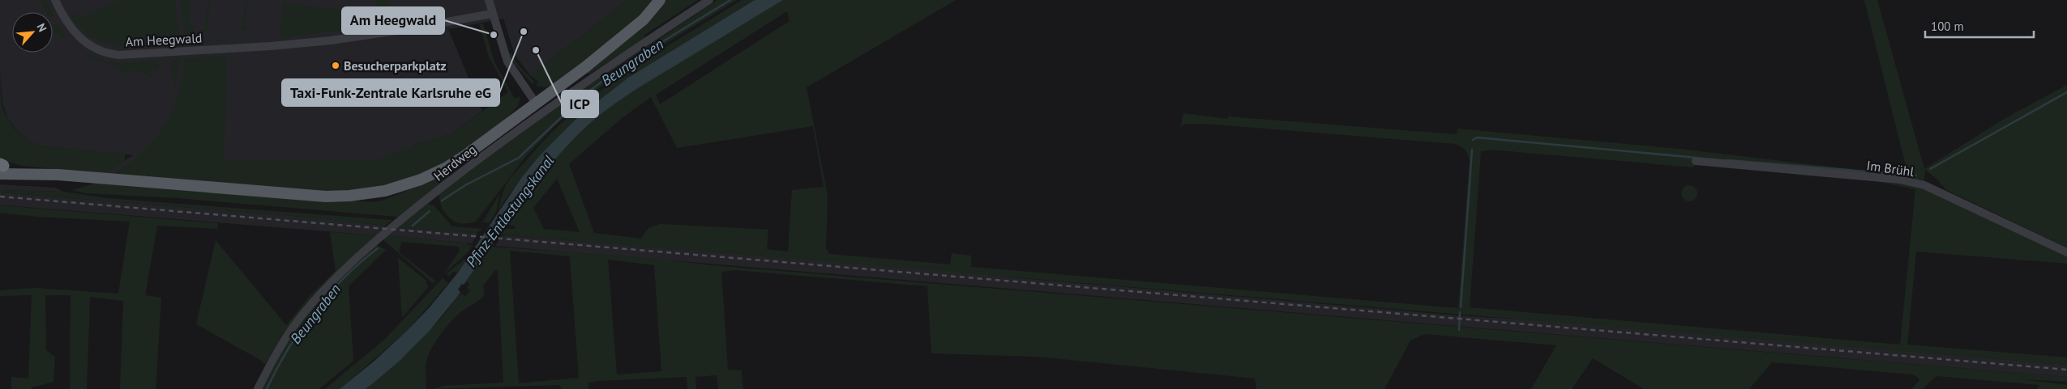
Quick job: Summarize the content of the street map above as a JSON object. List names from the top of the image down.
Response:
{
  "streets": {
    "street": ["Am Heegwald", "Herdweg", "Im Brühl"]
  },
  "water": ["Beungraben", "Pfinz-Entlastungskanal"],
  "places": [
    "Taxi-Funk-Zentrale Karlsruhe eG",
    "Am Heegwald",
    "ICP",
    "Besucherparkplatz"
  ],
  "scale_bar": "100 m",
  "north": "top right"
}
